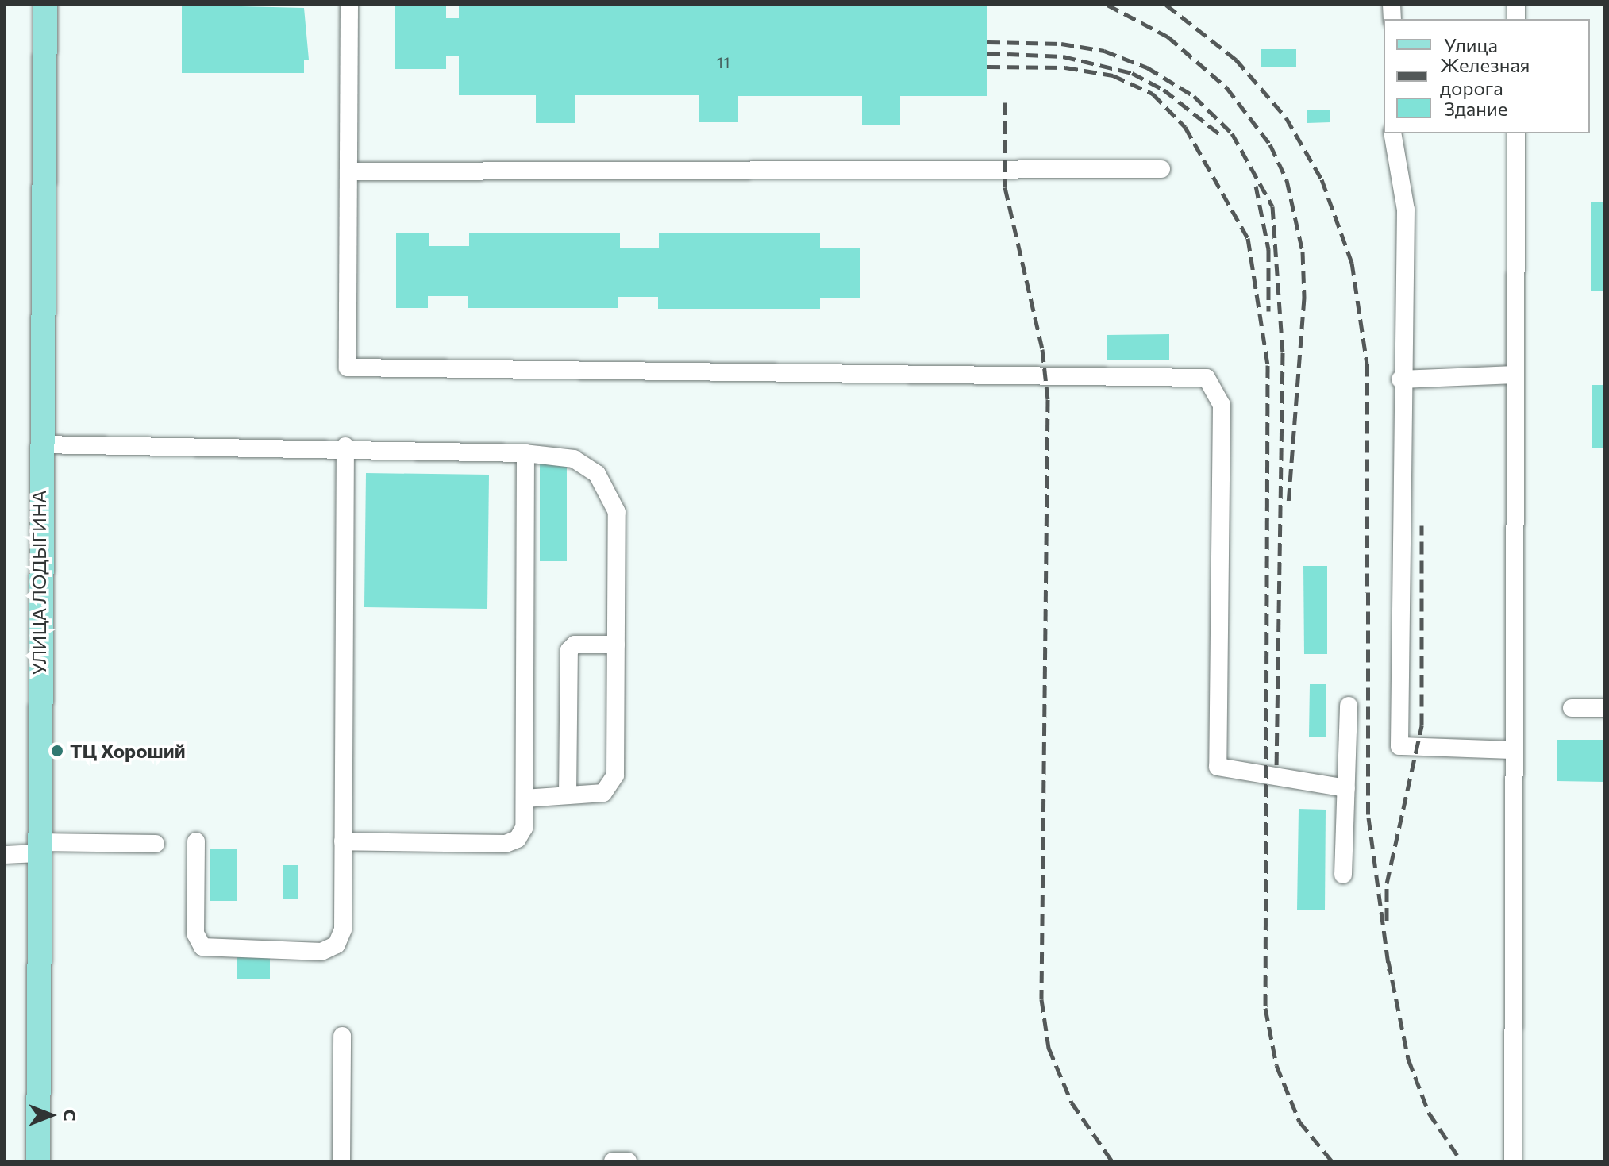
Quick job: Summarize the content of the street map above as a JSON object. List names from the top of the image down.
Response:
{
  "streets": {
    "main road": ["УЛИЦА ЛОДЫГИНА"]
  },
  "places": ["ТЦ Хороший"],
  "house_numbers": ["11"],
  "legend": ["Улица", "Железная дорога", "Здание"],
  "north": "right"
}
